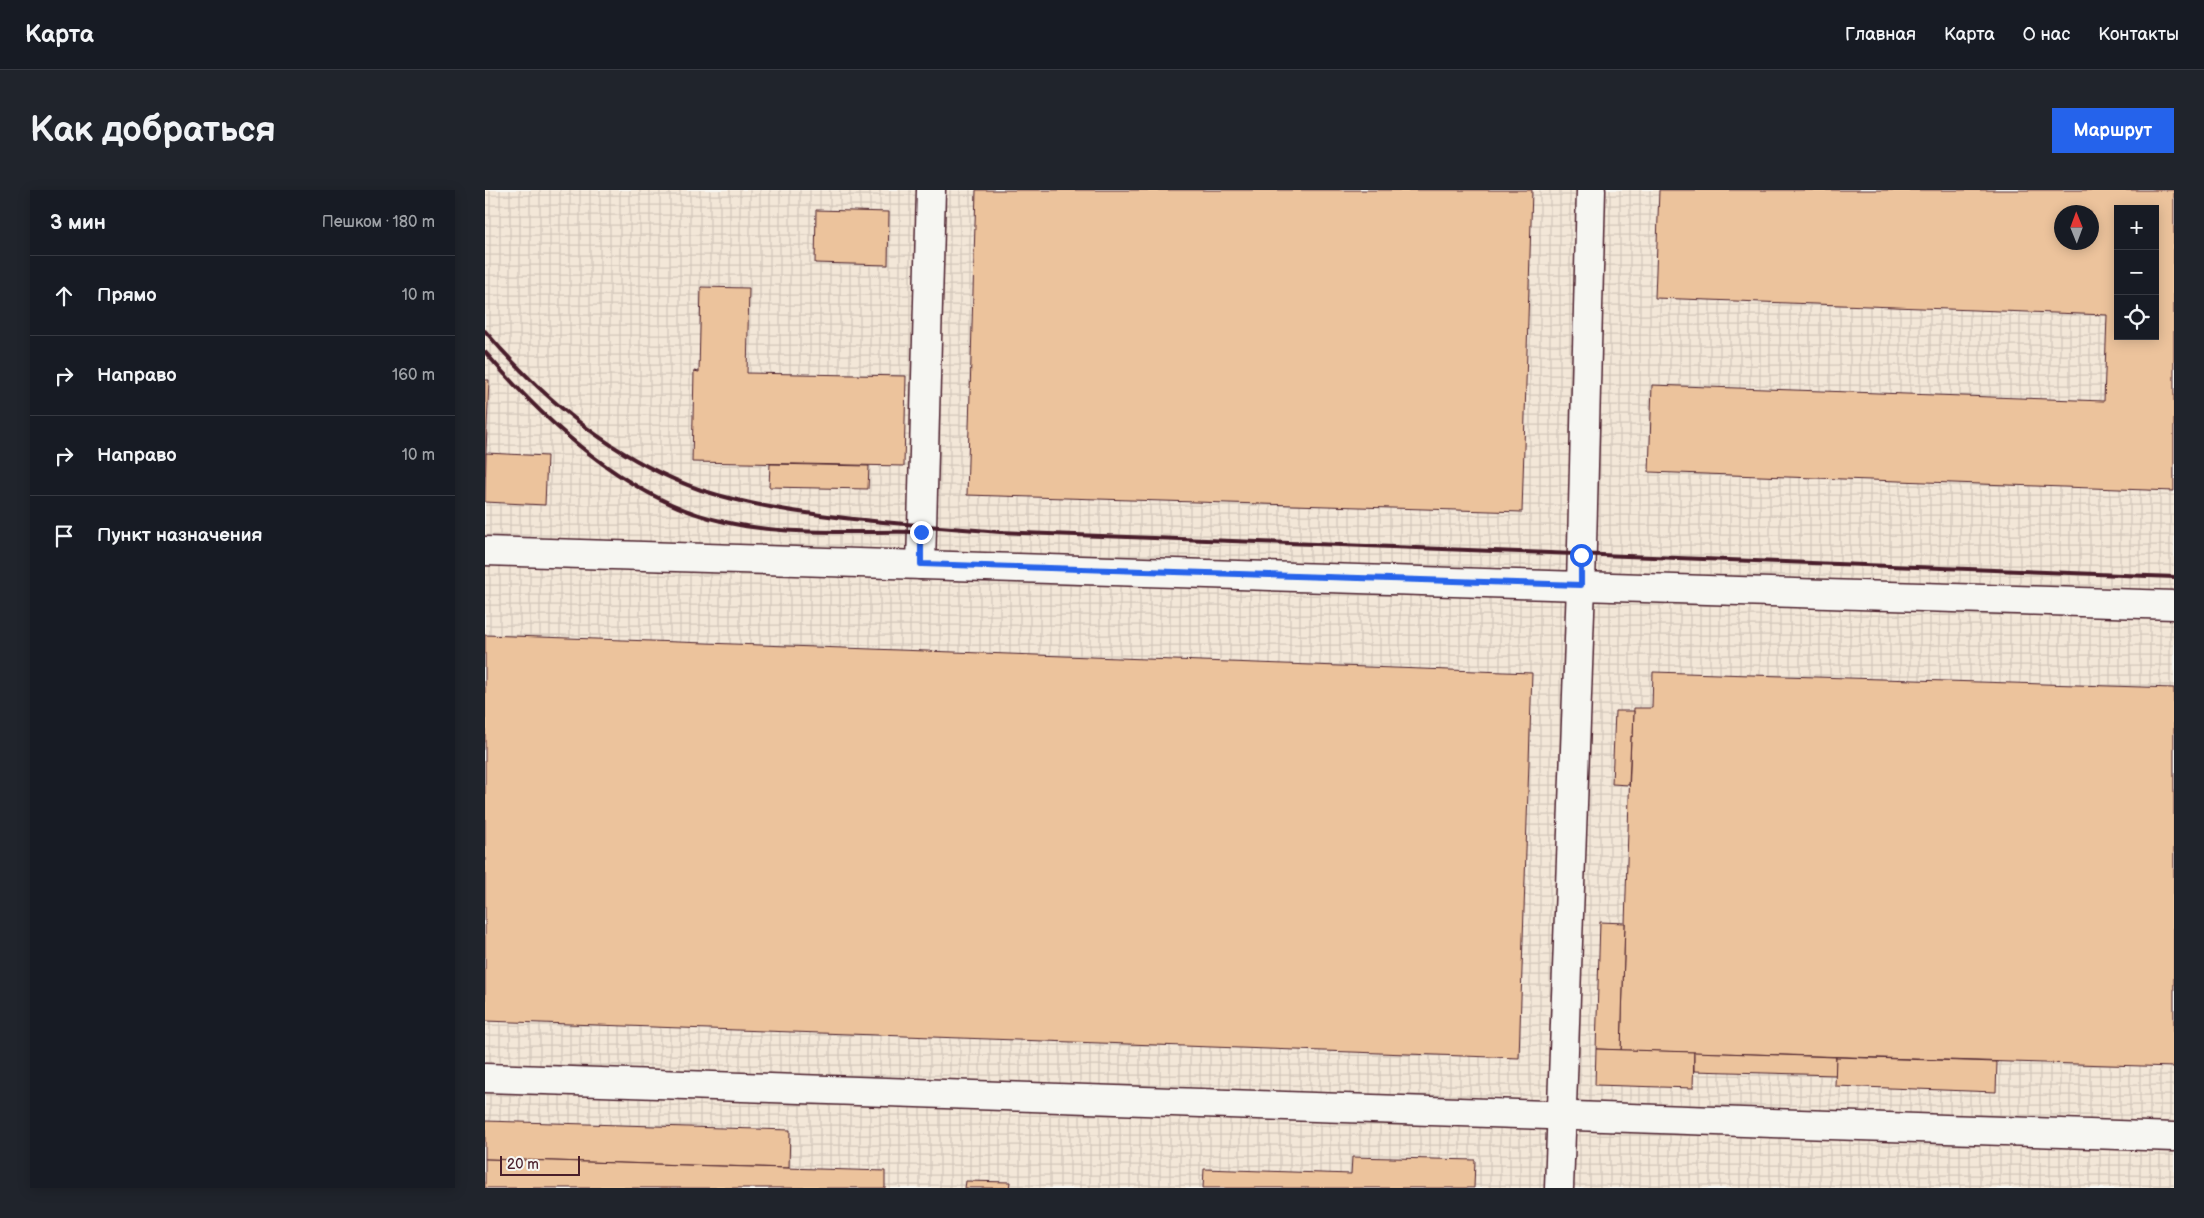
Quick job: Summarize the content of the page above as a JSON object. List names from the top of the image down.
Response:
{
  "scale_bar": "20 m",
  "north": "top",
  "page": {
    "header": "Карта",
    "nav": [
      "Главная",
      "Карта",
      "О нас",
      "Контакты"
    ],
    "buttons": "Маршрут",
    "title": "Как добраться",
    "heading": ["3 мин", "Пешком · 180 m"],
    "map_buttons": ["+", "−"],
    "list": [
      ["Прямо", "10 m"],
      ["Направо", "160 m"],
      ["Направо", "10 m"],
      "Пункт назначения"
    ],
    "scale": "20 m"
  }
}
